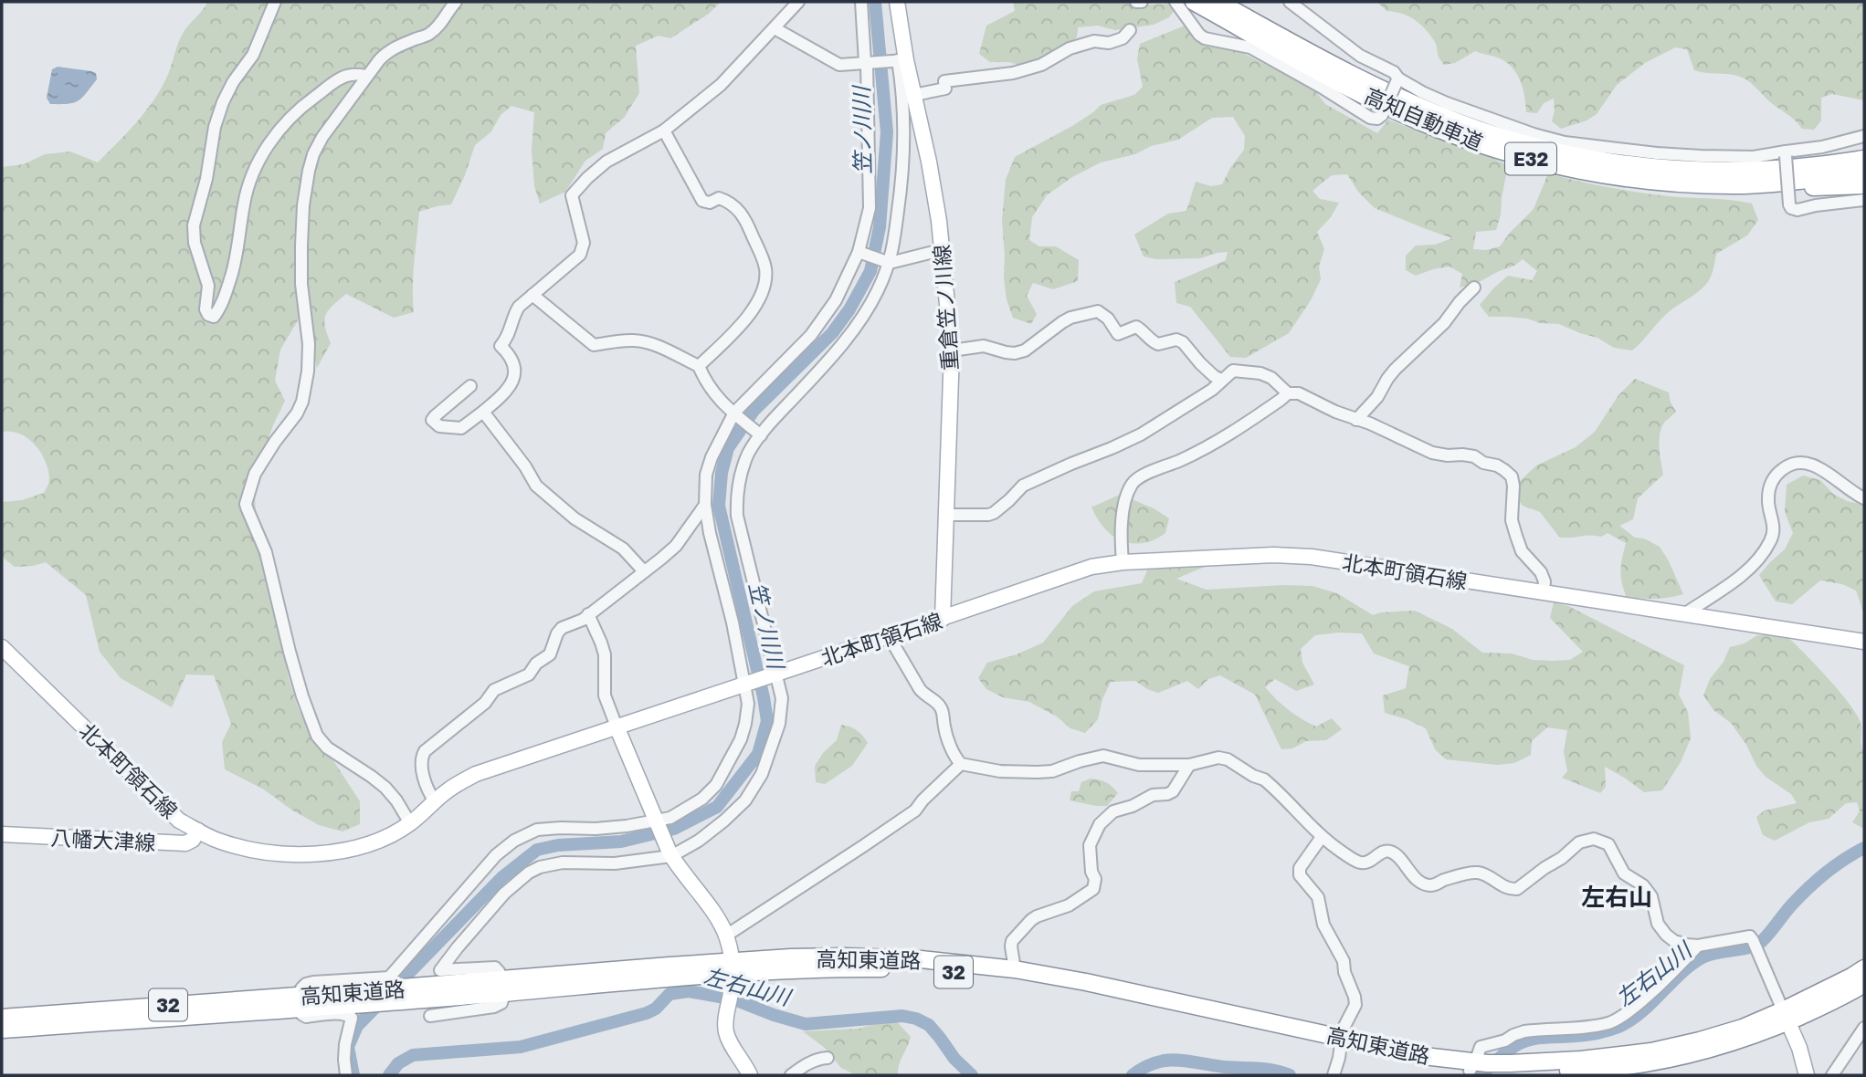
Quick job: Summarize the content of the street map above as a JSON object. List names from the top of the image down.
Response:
{
  "streets": {
    "highway": [
      "高知自動車道",
      "E32",
      "高知東道路",
      "32"
    ],
    "main road": ["重倉笠ノ川線", "北本町領石線", "八幡大津線"]
  },
  "crossings": [
    ["重倉笠ノ川線", "北本町領石線"],
    ["北本町領石線", "八幡大津線"]
  ],
  "districts": ["左右山"],
  "water": ["笠ノ川川", "左右山川"]
}
